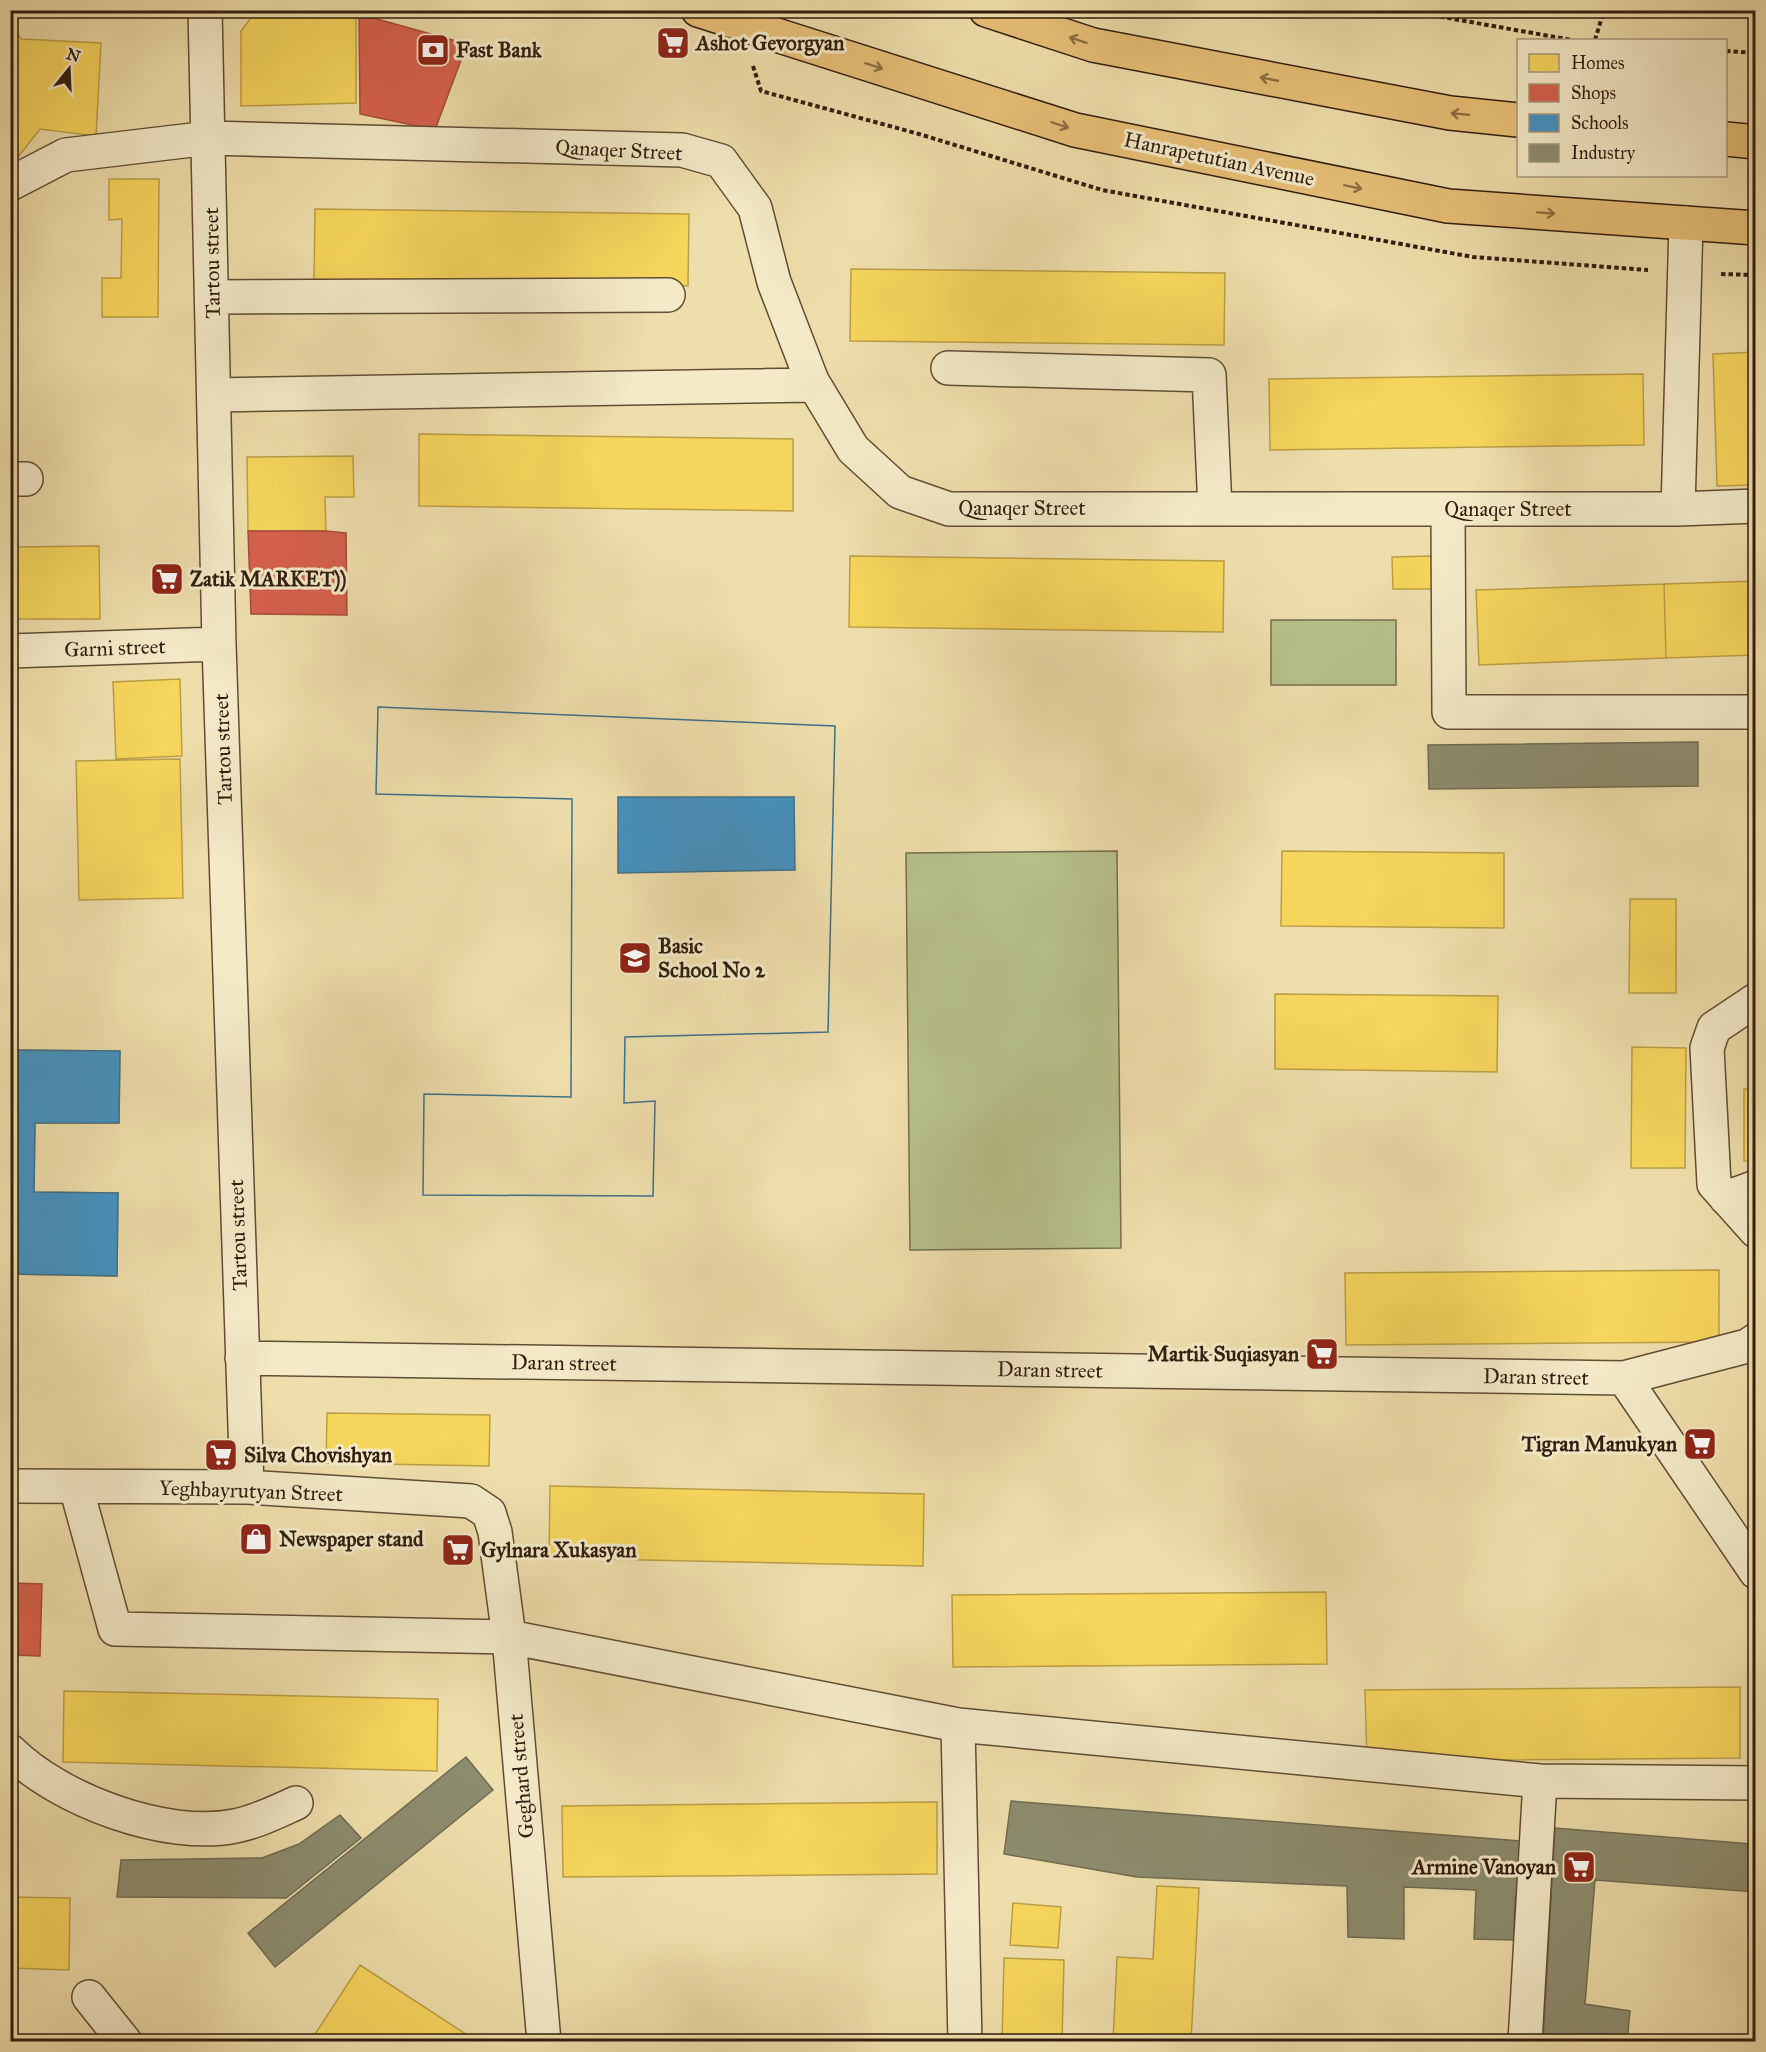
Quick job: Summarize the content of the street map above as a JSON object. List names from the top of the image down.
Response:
{
  "streets": {
    "main road": ["Hanrapetutian Avenue"],
    "street": [
      "Qanaqer Street",
      "Tartou street",
      "Garni street",
      "Daran street",
      "Yeghbayrutyan Street",
      "Geghard street"
    ]
  },
  "crossings": [
    ["Qanaqer Street", "Tartou street"],
    ["Tartou street", "Garni street"],
    ["Tartou street", "Daran street"],
    ["Tartou street", "Yeghbayrutyan Street"],
    ["Yeghbayrutyan Street", "Geghard street"]
  ],
  "places": {
    "supermarket": [
      "Ashot Gevorgyan",
      "Zatik MARKET))",
      "Martik Suqiasyan",
      "Tigran Manukyan",
      "Silva Chovishyan",
      "Gylnara Xukasyan",
      "Armine Vanoyan"
    ],
    "bank": ["Fast Bank"],
    "school or university": ["Basic School No 2"],
    "shop": ["Newspaper stand"]
  },
  "legend": [
    "Homes",
    "Shops",
    "Schools",
    "Industry"
  ],
  "north": "top"
}
